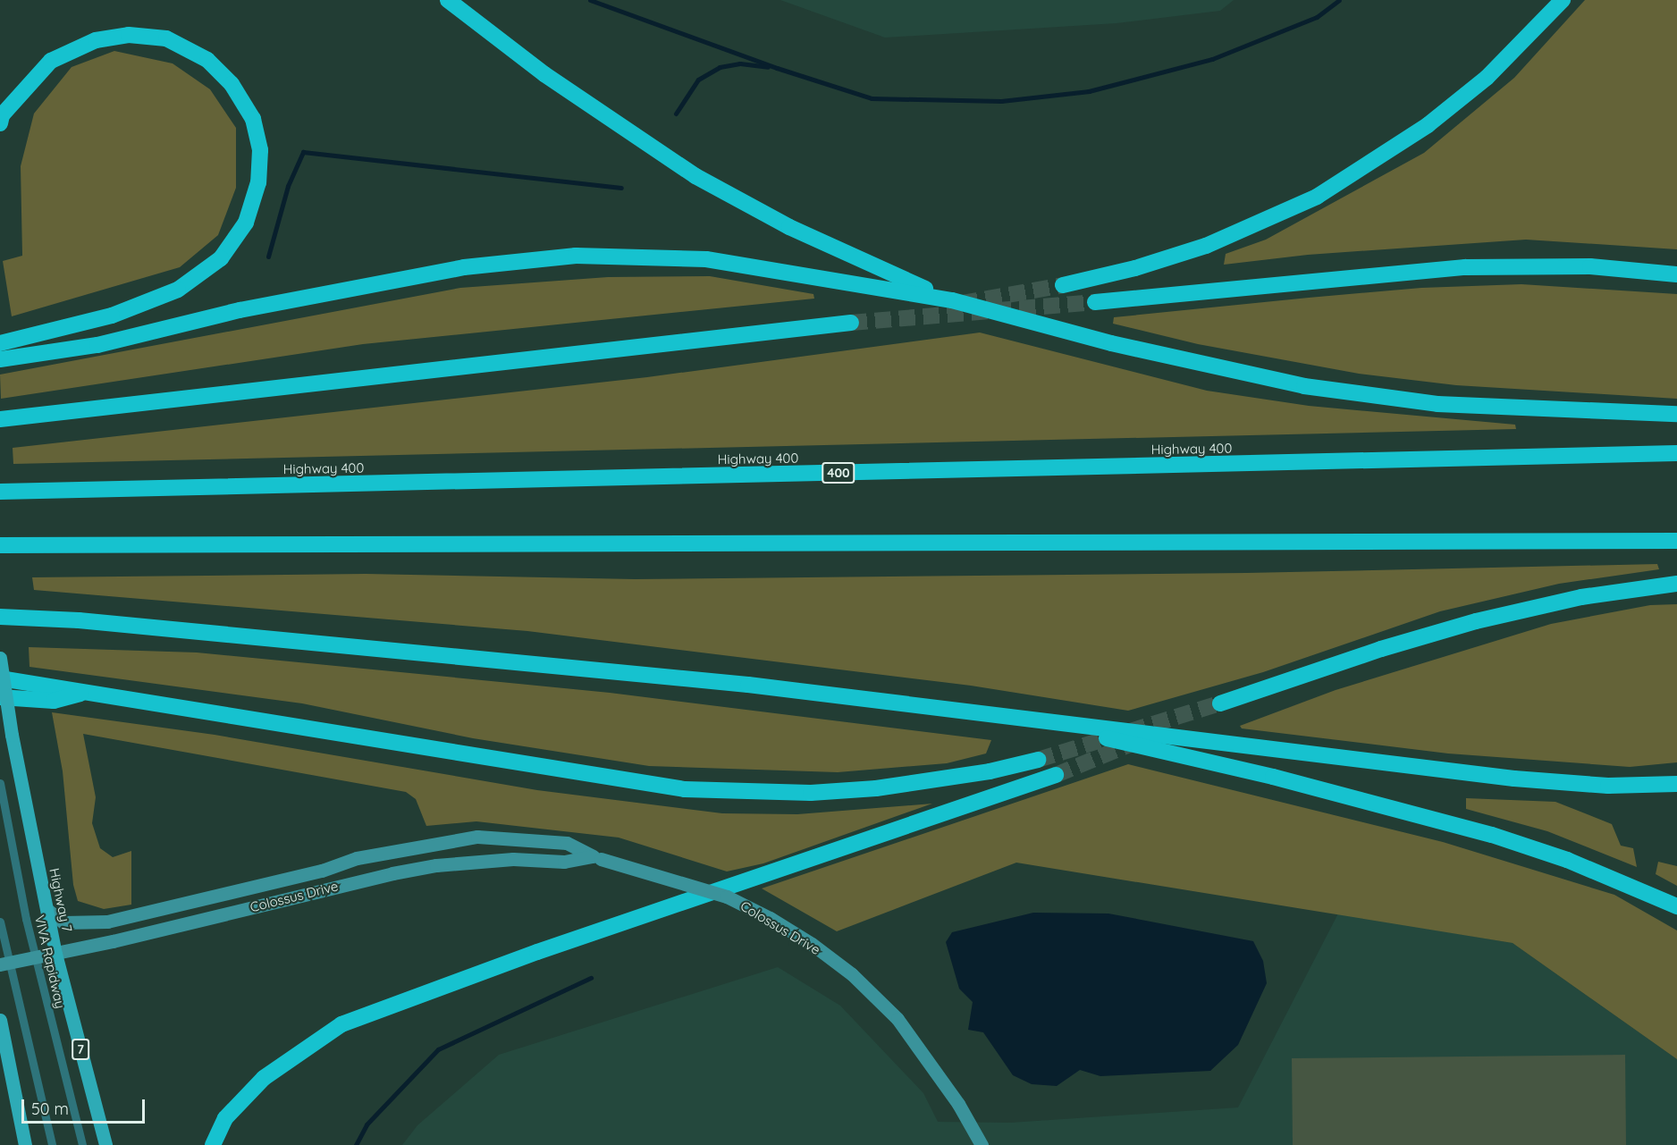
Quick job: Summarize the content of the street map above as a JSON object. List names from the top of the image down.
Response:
{
  "streets": {
    "highway": ["Highway 400", "400"],
    "main road": ["Highway 7", "7"],
    "street": ["Colossus Drive"],
    "lane": ["VIVA Rapidway"]
  },
  "crossings": [
    ["Colossus Drive", "Highway 7"],
    ["Colossus Drive", "VIVA Rapidway"]
  ],
  "scale_bar": "50 m"
}
